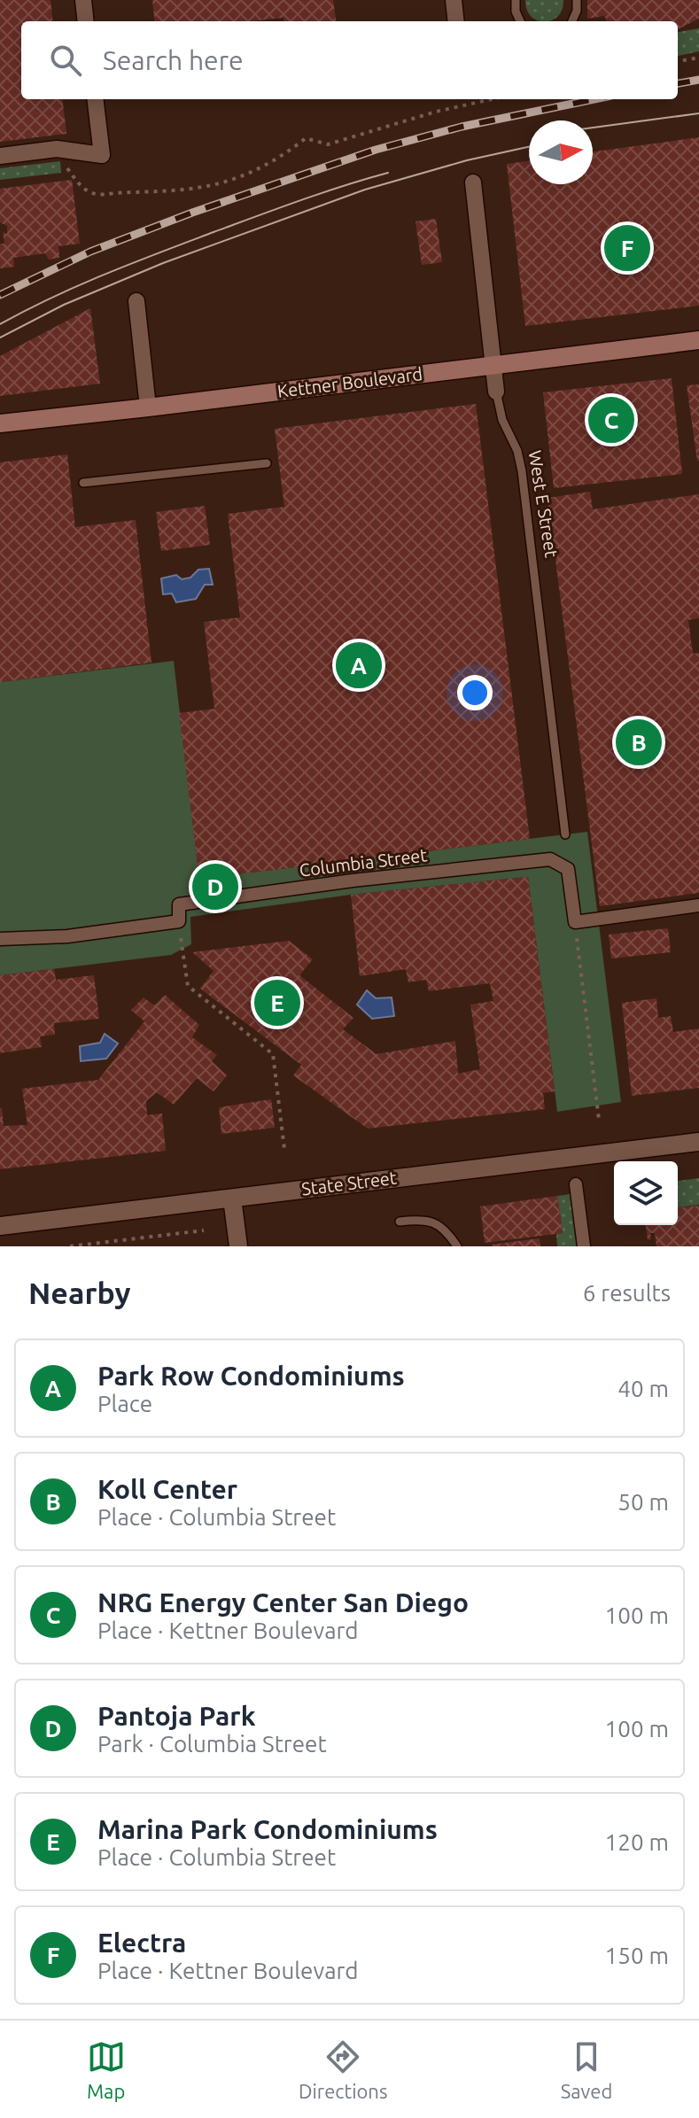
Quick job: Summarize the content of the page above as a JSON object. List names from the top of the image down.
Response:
{
  "streets": {
    "main road": ["Kettner Boulevard"],
    "street": ["West E Street", "Columbia Street", "State Street"]
  },
  "crossings": [
    ["Kettner Boulevard", "West E Street"]
  ],
  "north": "right",
  "page": {
    "search": "Search here",
    "pins": [
      "F",
      "C",
      "A",
      "B",
      "D",
      "E"
    ],
    "heading": ["Nearby", "6 results"],
    "list": [
      {
        "mark": "A",
        "name": "Park Row Condominiums",
        "note": "Place",
        "value": "40 m"
      },
      {
        "mark": "B",
        "name": "Koll Center",
        "note": "Place · Columbia Street",
        "value": "50 m"
      },
      {
        "mark": "C",
        "name": "NRG Energy Center San Diego",
        "note": "Place · Kettner Boulevard",
        "value": "100 m"
      },
      {
        "mark": "D",
        "name": "Pantoja Park",
        "note": "Park · Columbia Street",
        "value": "100 m"
      },
      {
        "mark": "E",
        "name": "Marina Park Condominiums",
        "note": "Place · Columbia Street",
        "value": "120 m"
      },
      {
        "mark": "F",
        "name": "Electra",
        "note": "Place · Kettner Boulevard",
        "value": "150 m"
      }
    ],
    "nav": ["Map", "Directions", "Saved"]
  }
}
